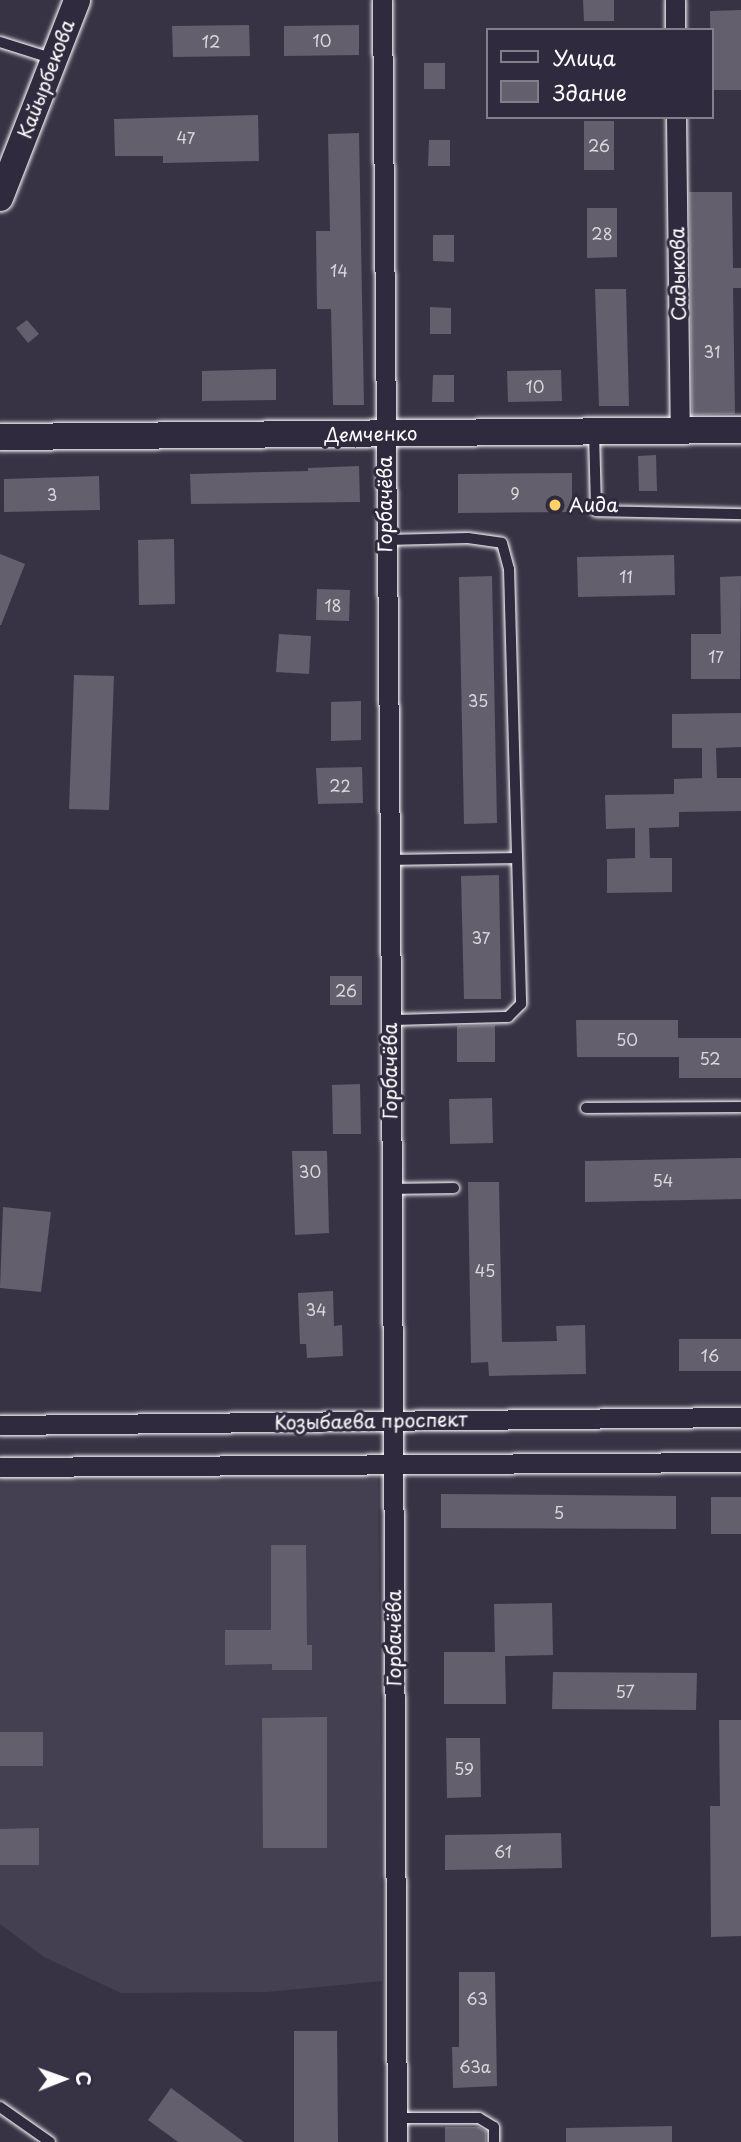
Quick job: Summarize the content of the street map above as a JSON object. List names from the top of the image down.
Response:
{
  "streets": {
    "street": [
      "Кайырбекова",
      "Садыкова",
      "Демченко",
      "Горбачёва",
      "Козыбаева проспект"
    ]
  },
  "crossings": [
    ["Садыкова", "Демченко"],
    ["Демченко", "Горбачёва"],
    ["Горбачёва", "Козыбаева проспект"]
  ],
  "places": ["Аида"],
  "house_numbers": [
    "10",
    "12",
    "47",
    "26",
    "28",
    "14",
    "31",
    "10",
    "9",
    "3",
    "11",
    "18",
    "17",
    "35",
    "22",
    "37",
    "26",
    "50",
    "52",
    "30",
    "54",
    "45",
    "34",
    "16",
    "5",
    "57",
    "59",
    "61",
    "63",
    "63а"
  ],
  "legend": ["Улица", "Здание"],
  "north": "right"
}
